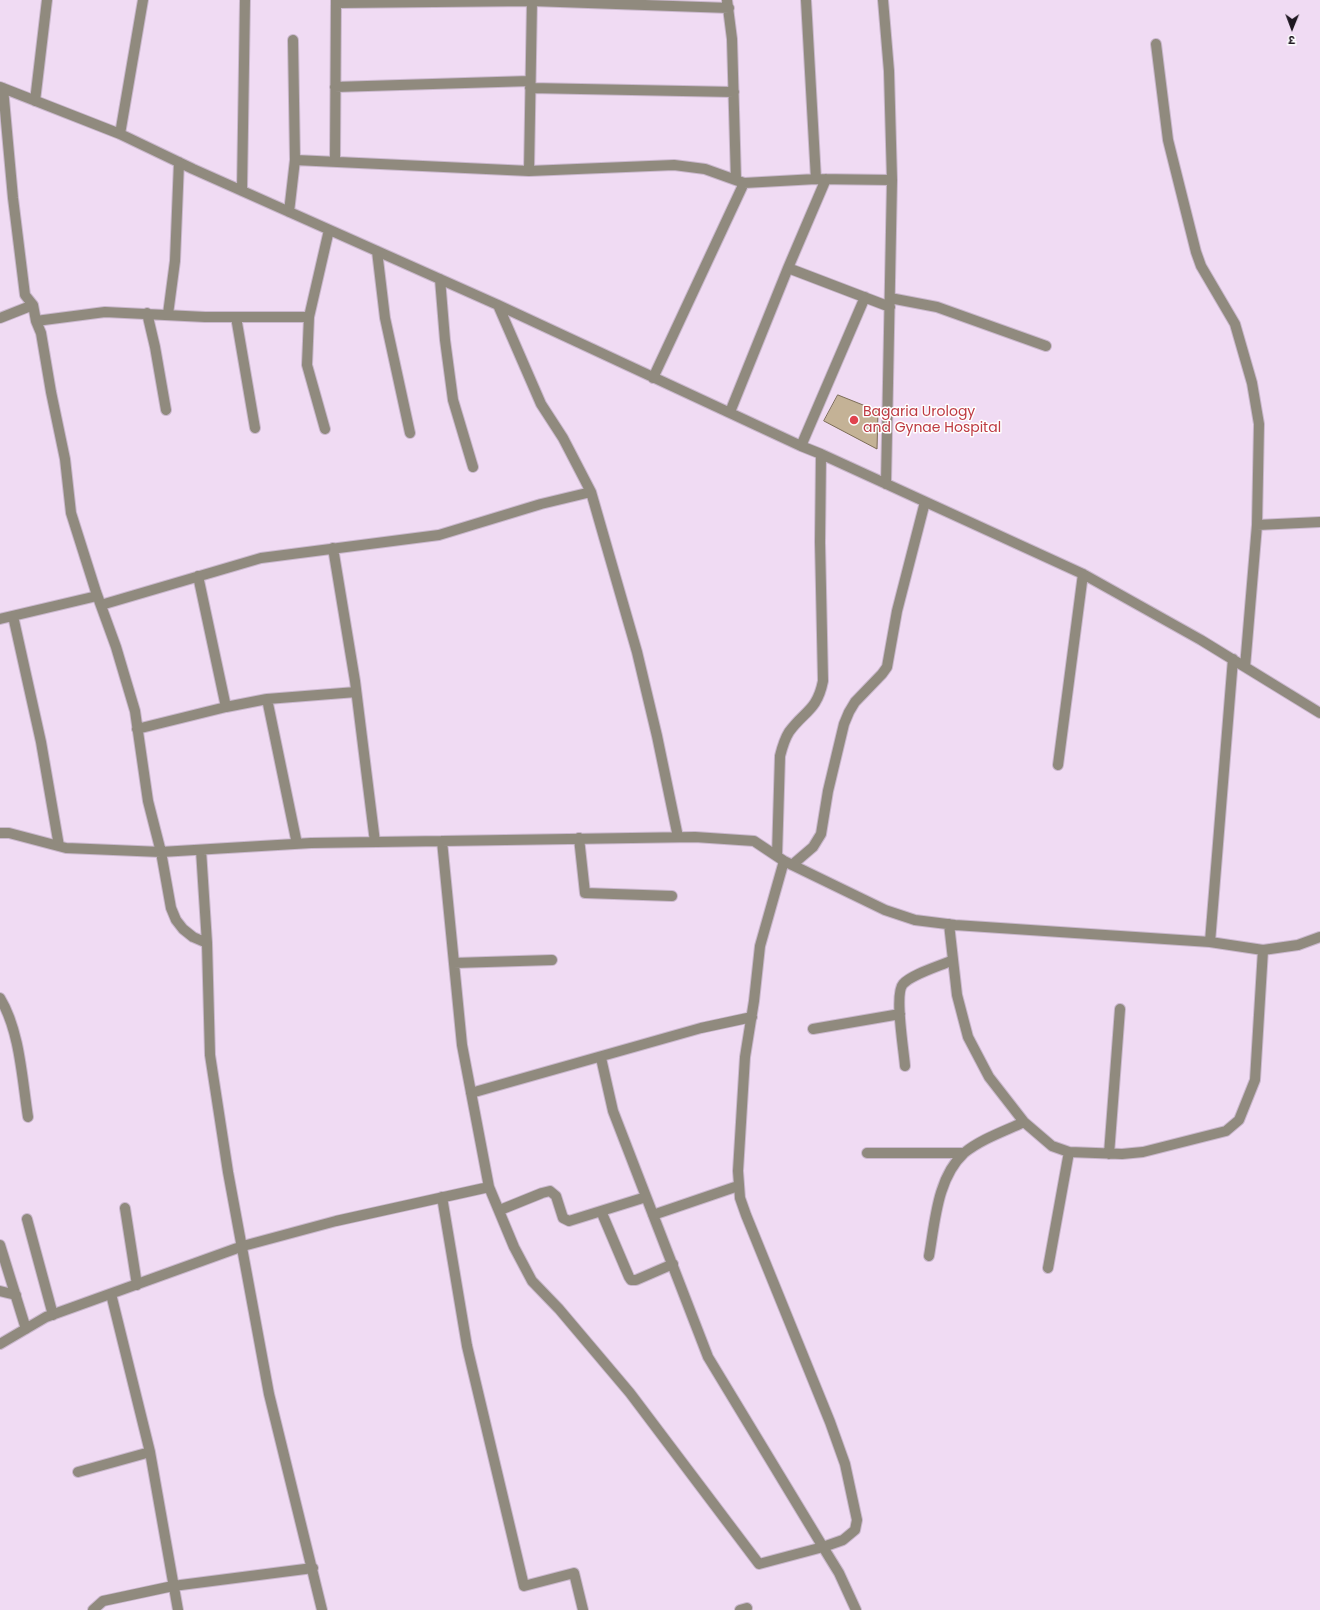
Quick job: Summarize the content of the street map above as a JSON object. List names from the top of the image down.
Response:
{
  "places": ["Bagaria Urology and Gynae Hospital"],
  "north": "bottom"
}
